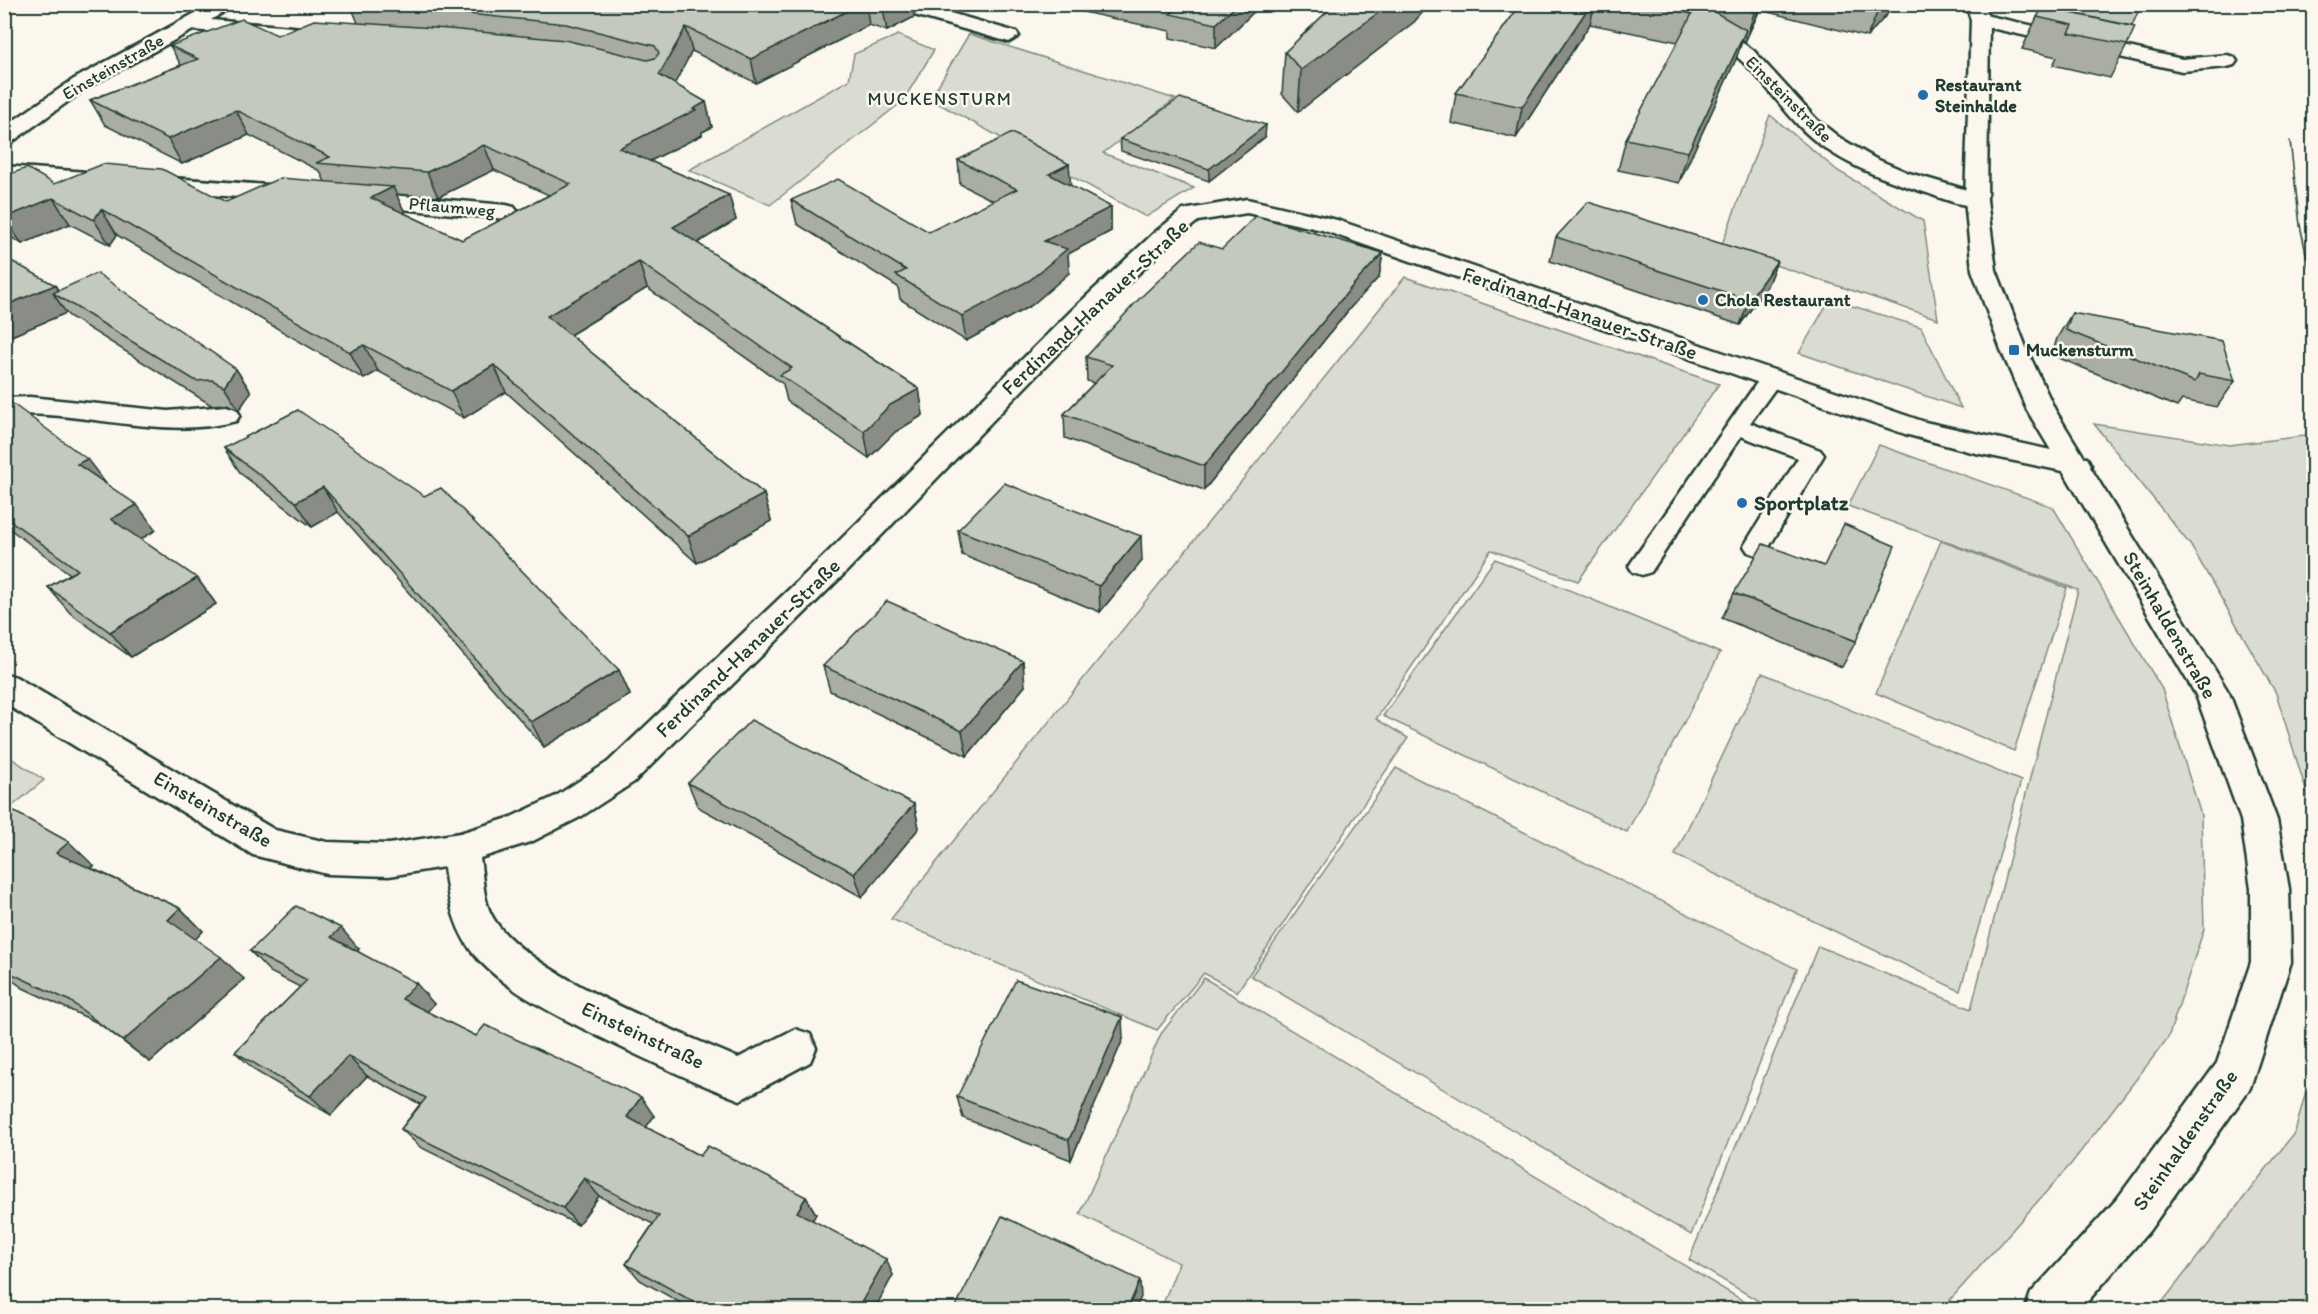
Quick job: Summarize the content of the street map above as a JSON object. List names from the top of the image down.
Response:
{
  "streets": {
    "street": [
      "Einsteinstraße",
      "Pflaumweg",
      "Ferdinand-Hanauer-Straße",
      "Steinhaldenstraße"
    ]
  },
  "crossings": [
    ["Einsteinstraße", "Ferdinand-Hanauer-Straße"],
    ["Einsteinstraße", "Steinhaldenstraße"],
    ["Ferdinand-Hanauer-Straße", "Steinhaldenstraße"]
  ],
  "districts": ["MUCKENSTURM"],
  "places": {
    "other": ["Restaurant Steinhalde", "Chola Restaurant", "Sportplatz"],
    "transit": ["Muckensturm"]
  }
}
